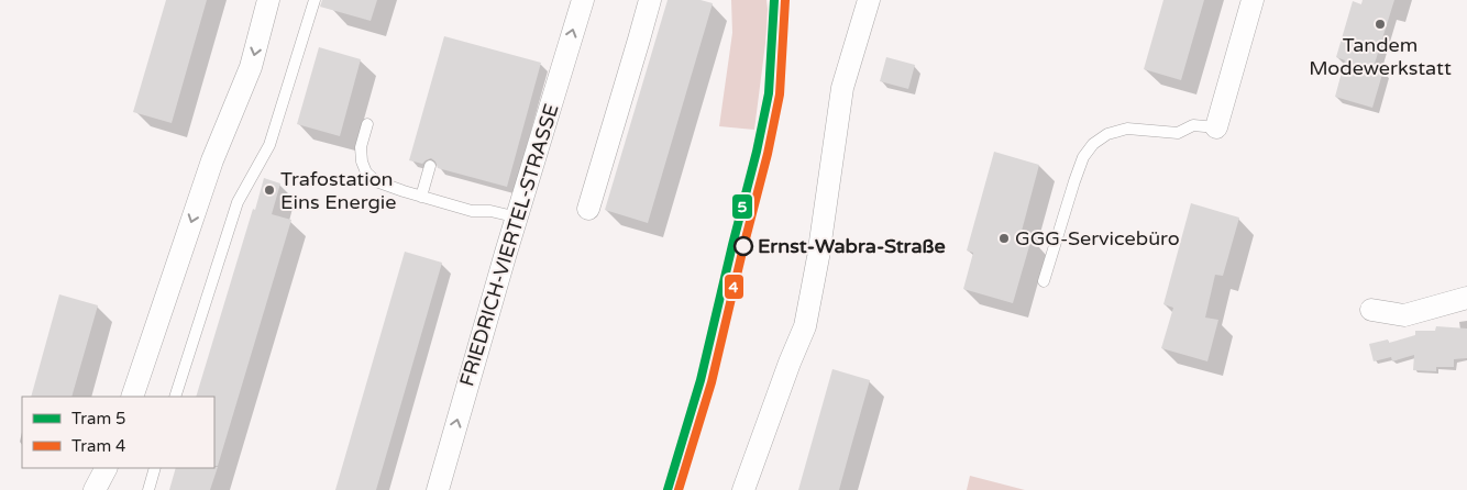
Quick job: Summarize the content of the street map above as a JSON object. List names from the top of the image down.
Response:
{
  "streets": {
    "street": ["FRIEDRICH-VIERTEL-STRASSE"]
  },
  "places": [
    "Tandem Modewerkstatt",
    "Trafostation Eins Energie",
    "GGG-Servicebüro",
    "Ernst-Wabra-Straße"
  ],
  "lines": ["tram line 5", "tram line 4"],
  "legend": ["Tram 5", "Tram 4"]
}
